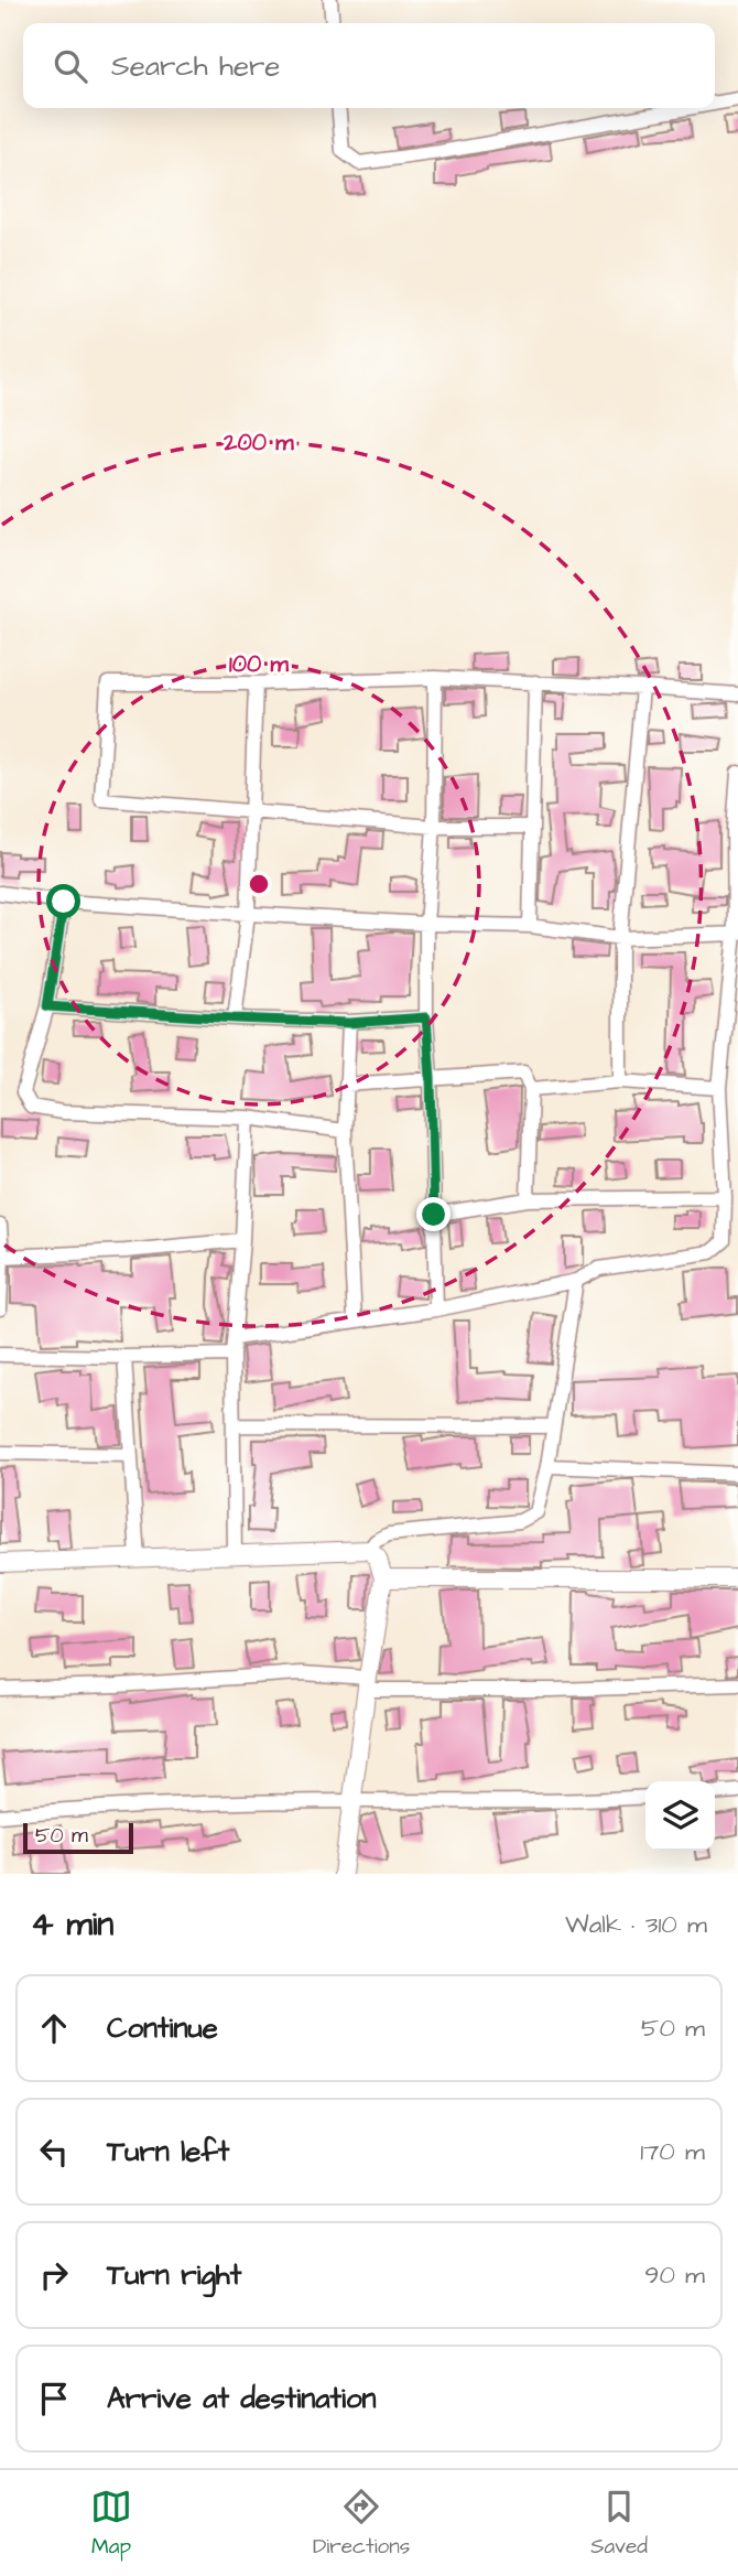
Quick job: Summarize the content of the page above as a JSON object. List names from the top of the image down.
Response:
{
  "scale_bar": "50 m",
  "page": {
    "search": "Search here",
    "scale": "50 m",
    "heading": ["4 min", "Walk · 310 m"],
    "list": [
      ["Continue", "50 m"],
      ["Turn left", "170 m"],
      ["Turn right", "90 m"],
      "Arrive at destination"
    ],
    "nav": ["Map", "Directions", "Saved"]
  },
  "rings": ["200 m", "100 m"]
}
